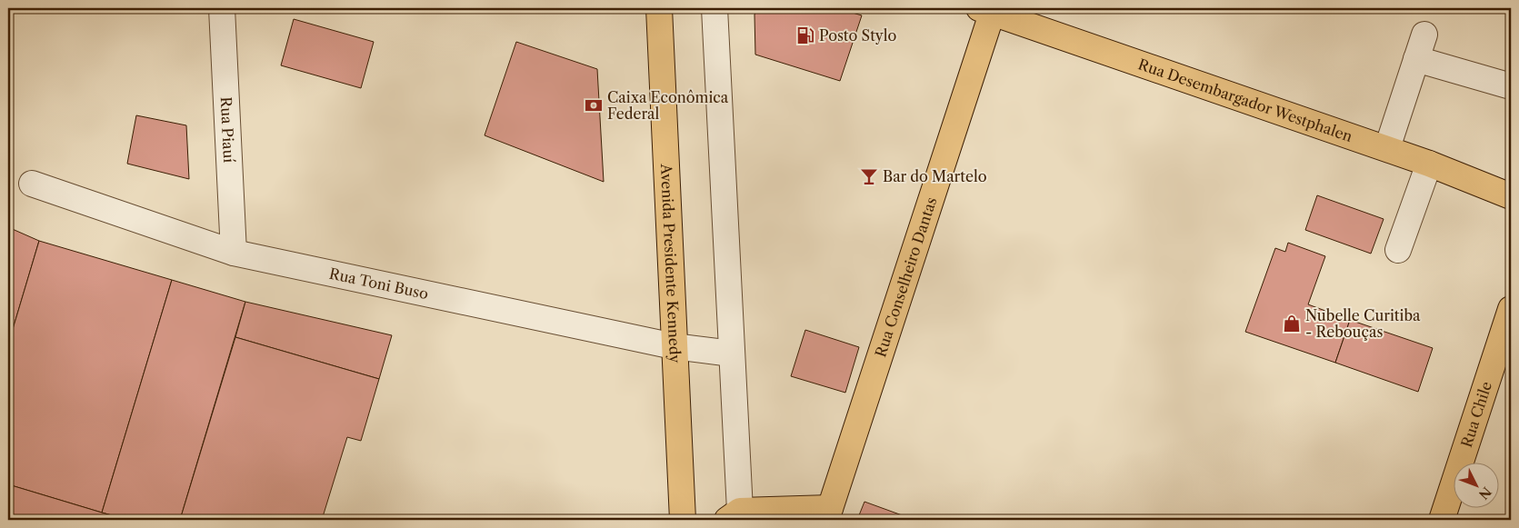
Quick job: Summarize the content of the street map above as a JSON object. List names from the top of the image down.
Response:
{
  "streets": {
    "main road": [
      "Rua Desembargador Westphalen",
      "Avenida Presidente Kennedy",
      "Rua Conselheiro Dantas",
      "Rua Chile"
    ],
    "street": ["Rua Piauí", "Rua Toni Buso"]
  },
  "crossings": [
    ["Rua Desembargador Westphalen", "Rua Conselheiro Dantas"],
    ["Rua Piauí", "Rua Toni Buso"],
    ["Avenida Presidente Kennedy", "Rua Toni Buso"]
  ],
  "places": {
    "fuel station": ["Posto Stylo"],
    "bank": ["Caixa Econômica Federal"],
    "bar": ["Bar do Martelo"],
    "shop": ["Nubelle Curitiba - Rebouças"]
  },
  "north": "bottom right"
}
